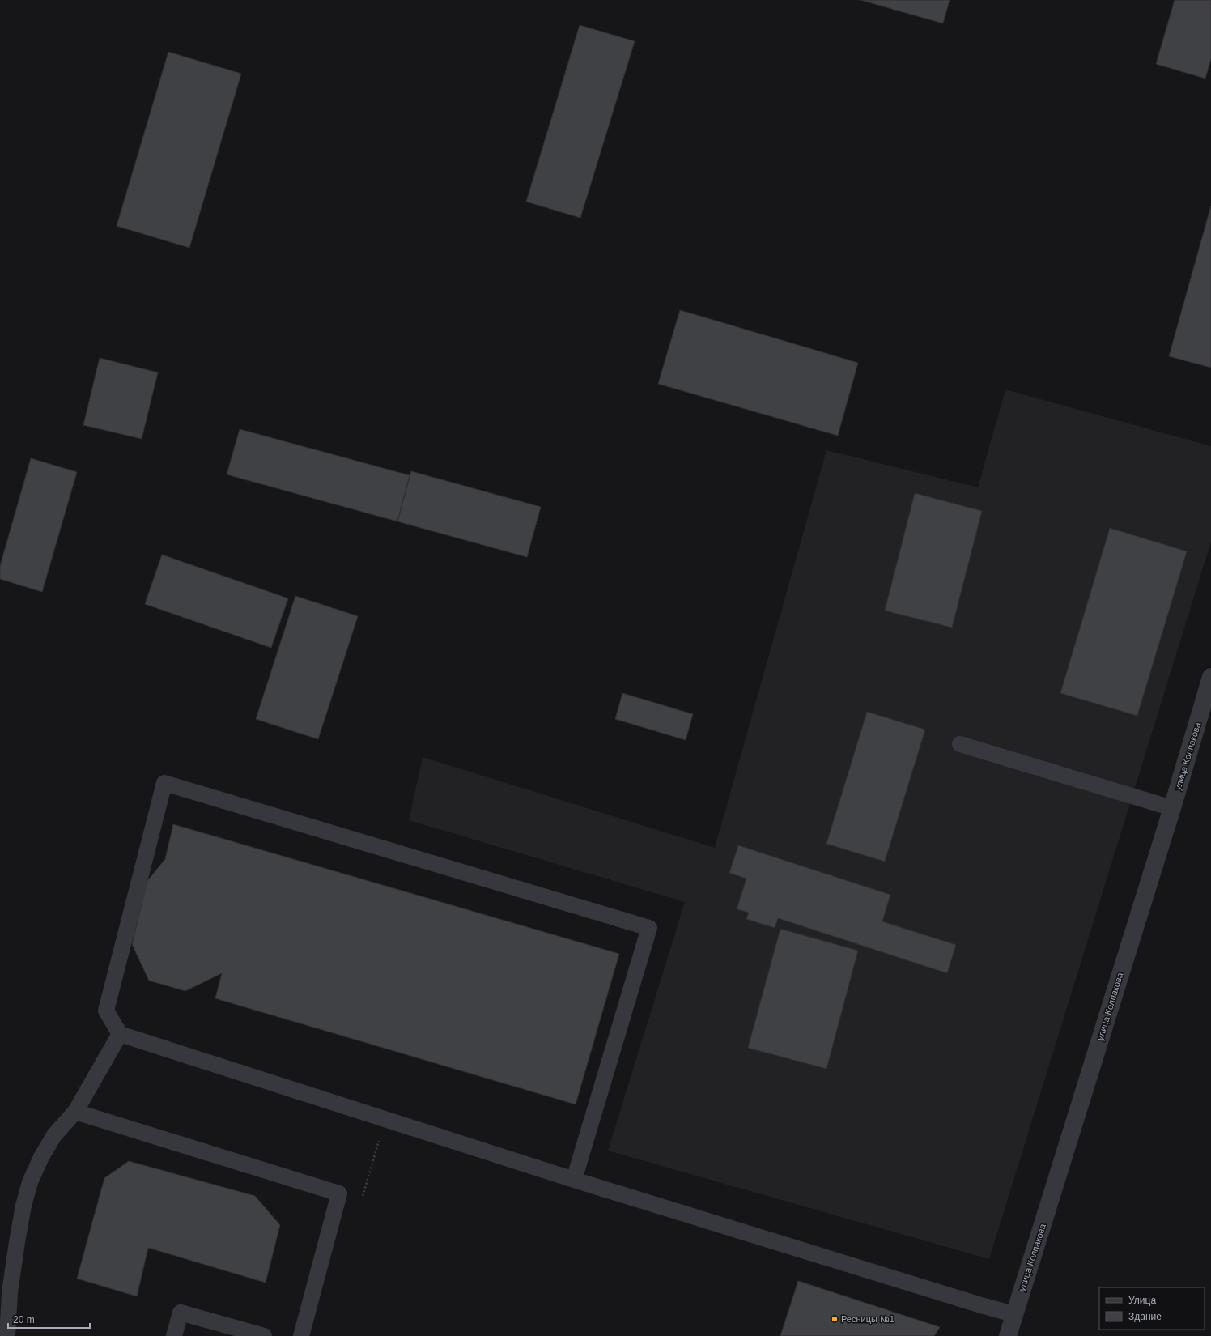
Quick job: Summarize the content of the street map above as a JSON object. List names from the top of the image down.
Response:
{
  "streets": {
    "street": ["улица Колпакова"]
  },
  "places": ["Ресницы №1"],
  "legend": ["Улица", "Здание"],
  "scale_bar": "20 m"
}
